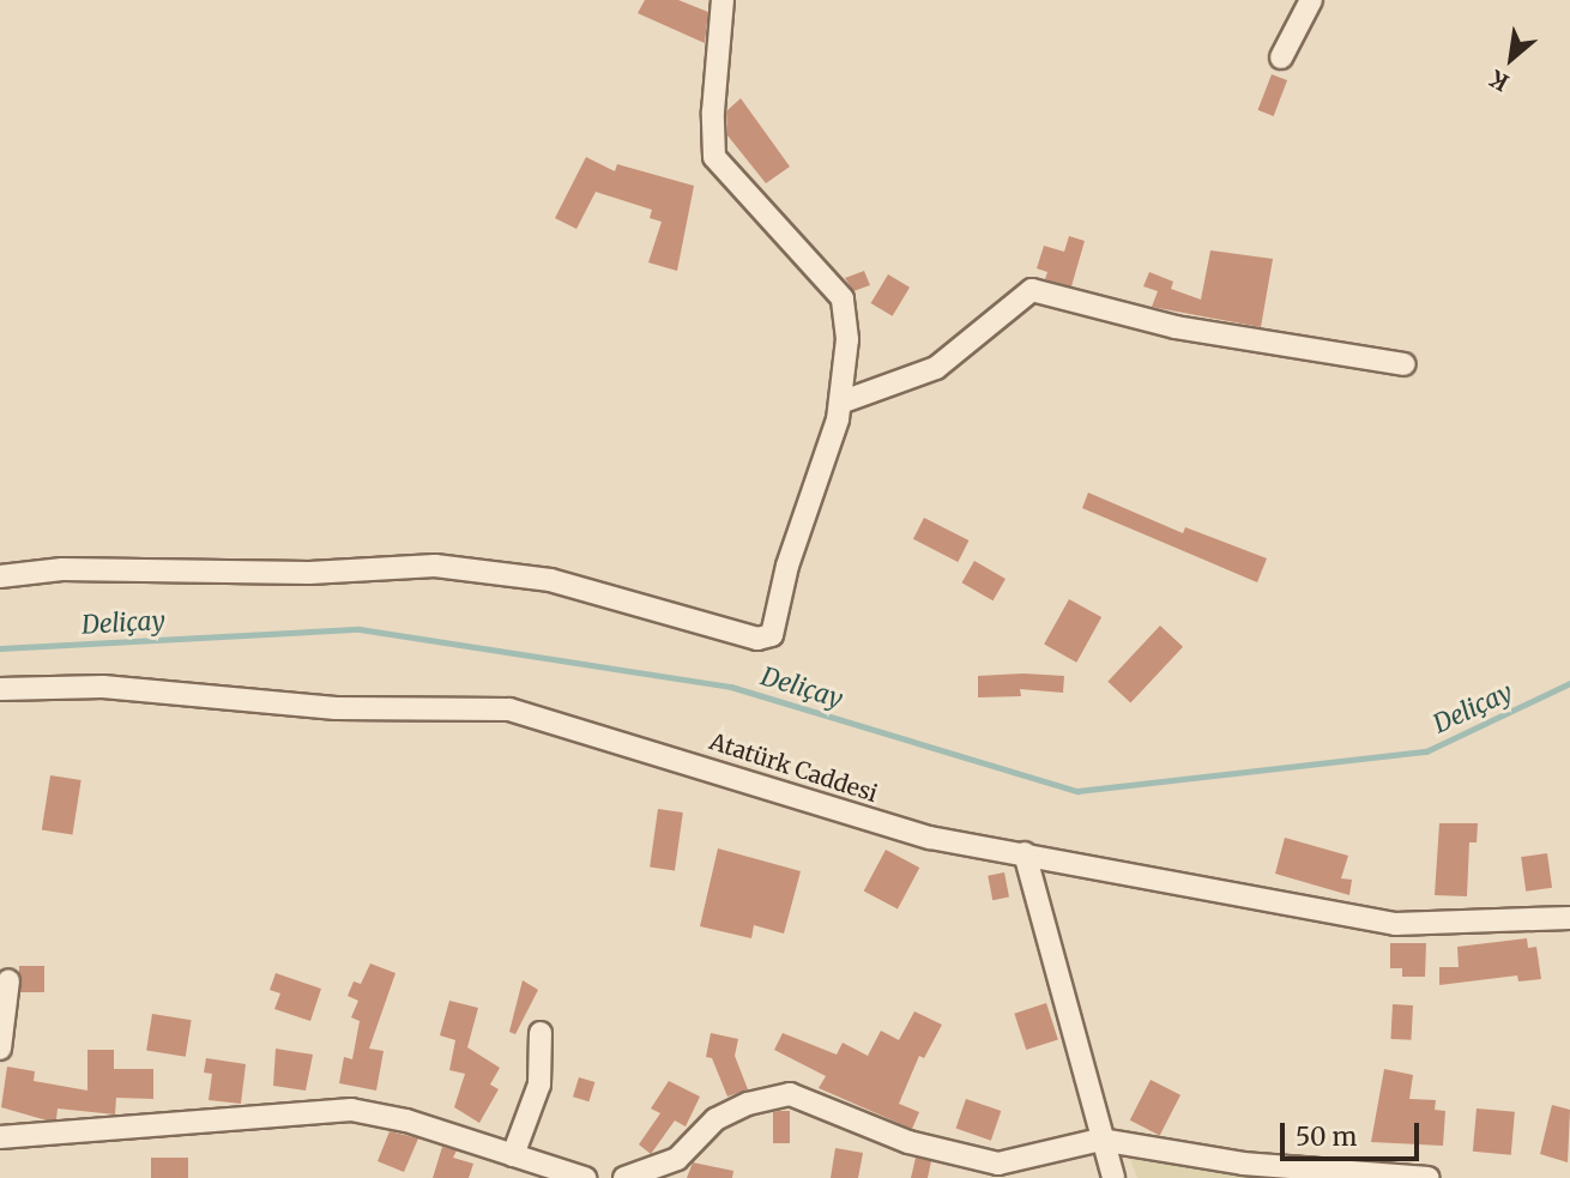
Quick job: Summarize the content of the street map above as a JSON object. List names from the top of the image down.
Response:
{
  "streets": {
    "street": ["Atatürk Caddesi"]
  },
  "water": ["Deliçay"],
  "scale_bar": "50 m",
  "north": "bottom left"
}
